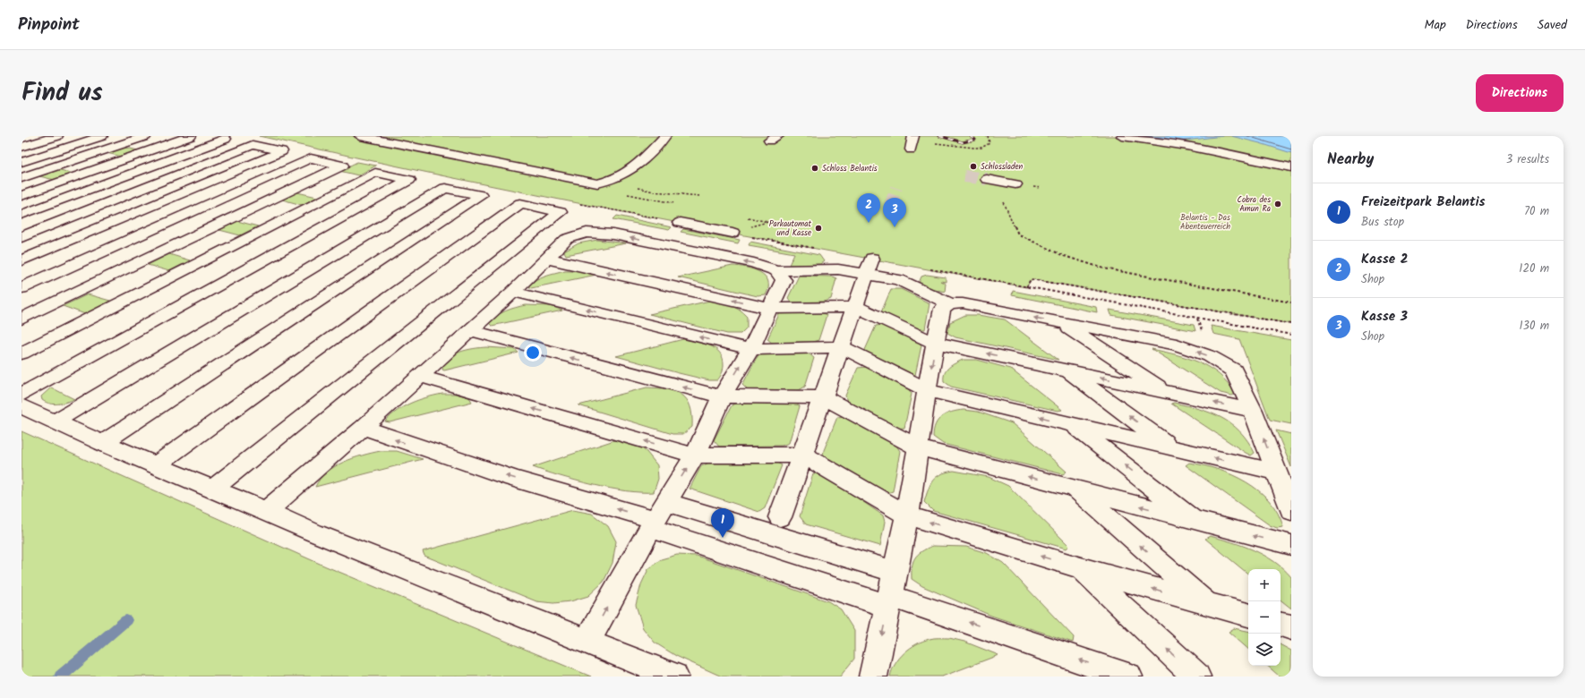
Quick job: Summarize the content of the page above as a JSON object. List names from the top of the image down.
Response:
{
  "parks": ["Belantis - Das Abenteuerreich"],
  "places": [
    "Schlossladen",
    "Schloss Belantis",
    "Cobra des Amun Ra",
    "Parkautomat und Kasse"
  ],
  "page": {
    "header": "Pinpoint",
    "nav": ["Map", "Directions", "Saved"],
    "title": "Find us",
    "buttons": "Directions",
    "heading": ["Nearby", "3 results"],
    "list": [
      {
        "mark": "1",
        "name": "Freizeitpark Belantis",
        "note": "Bus stop",
        "value": "70 m"
      },
      {
        "mark": "2",
        "name": "Kasse 2",
        "note": "Shop",
        "value": "120 m"
      },
      {
        "mark": "3",
        "name": "Kasse 3",
        "note": "Shop",
        "value": "130 m"
      }
    ],
    "pins": ["2", "3", "1"],
    "map_buttons": ["+", "−"]
  }
}
